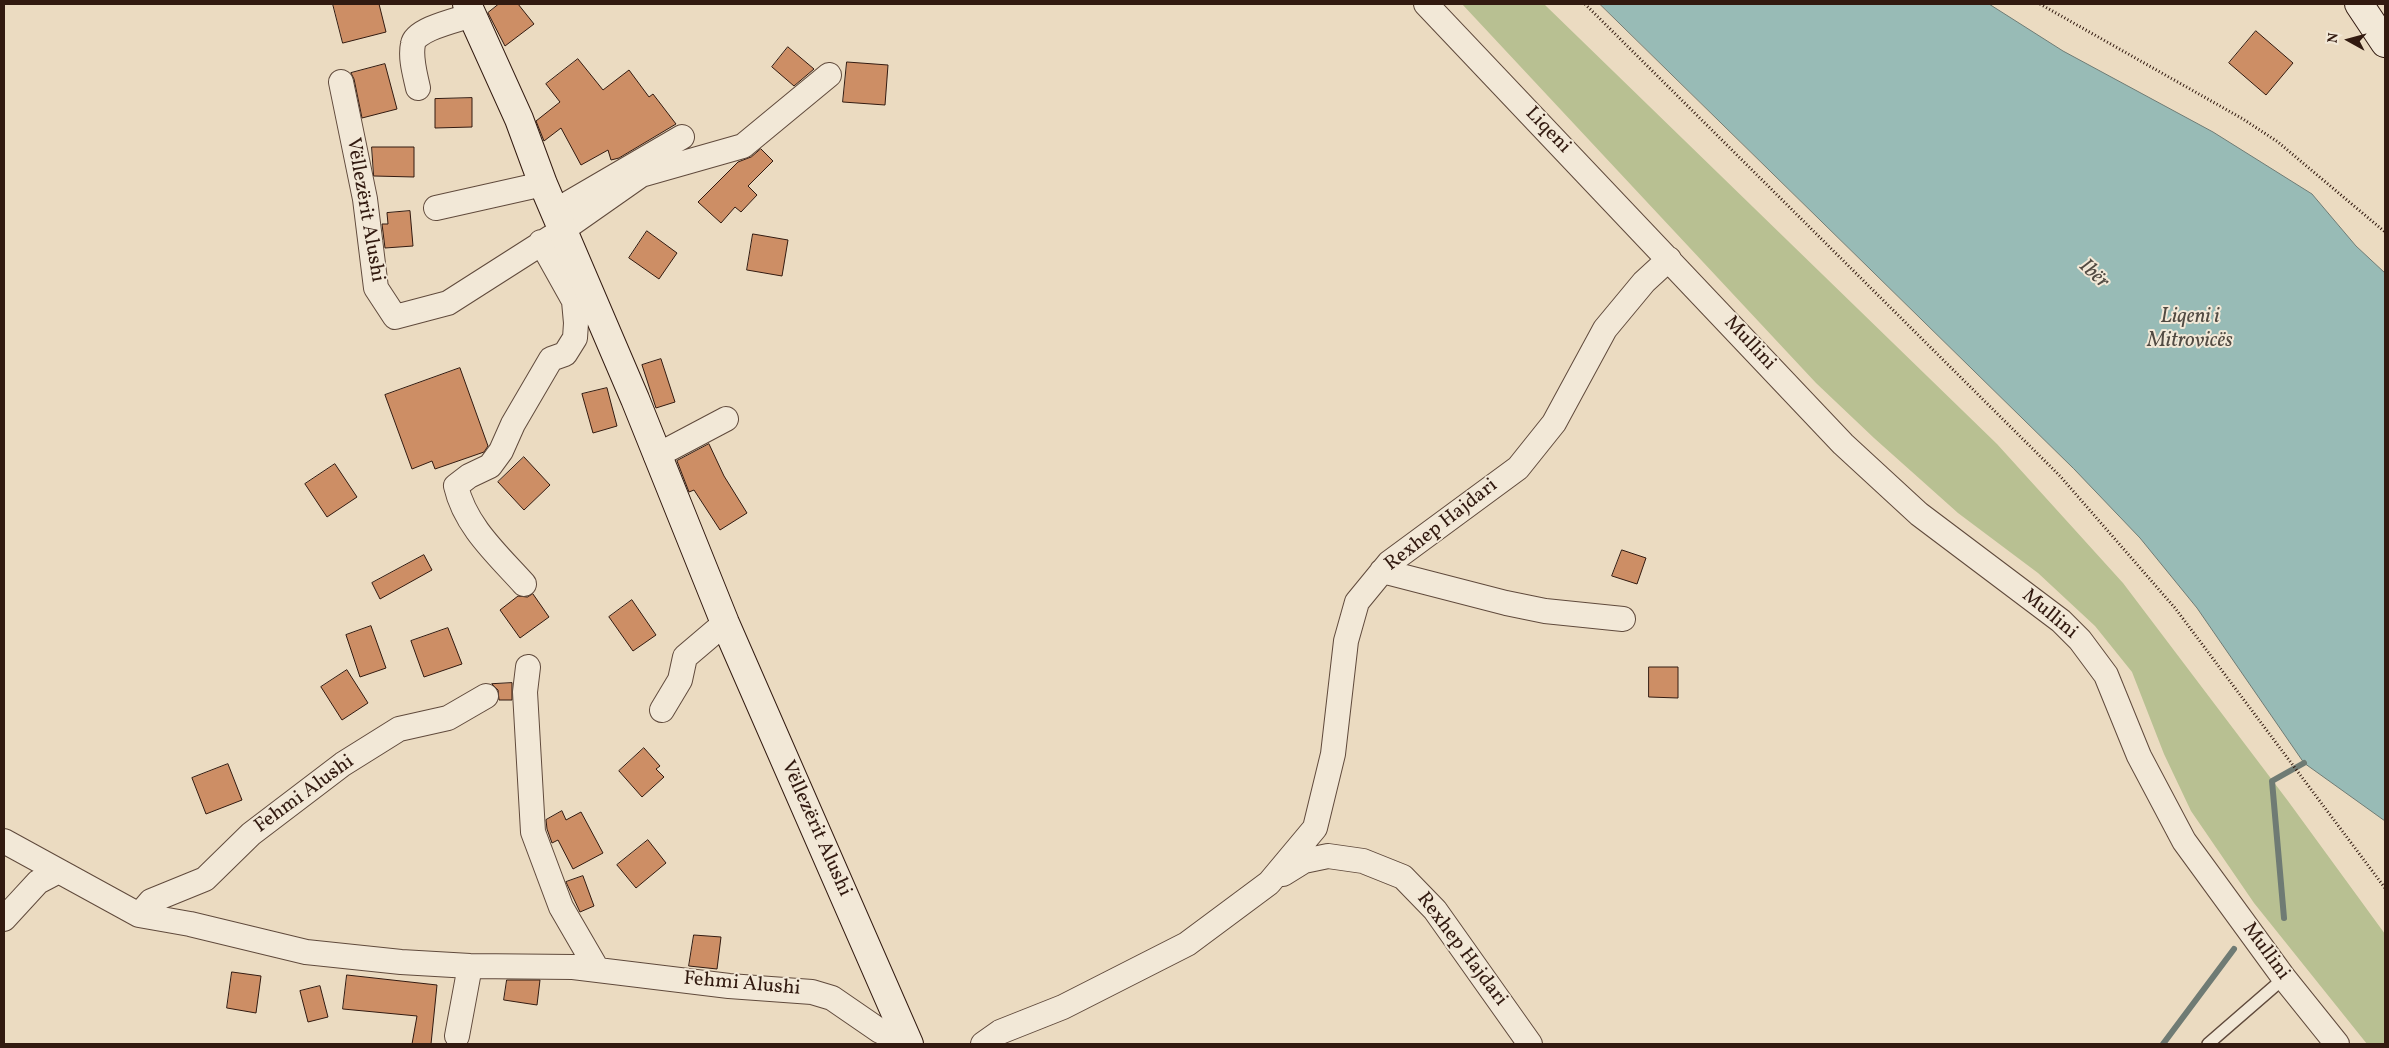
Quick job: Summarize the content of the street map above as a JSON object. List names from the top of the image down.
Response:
{
  "streets": {
    "main road": ["Vëllezërit Alushi"],
    "street": [
      "Liqeni",
      "Mullini",
      "Rexhep Hajdari",
      "Fehmi Alushi"
    ]
  },
  "crossings": [
    ["Liqeni", "Mullini"],
    ["Liqeni", "Rexhep Hajdari"],
    ["Vëllezërit Alushi", "Fehmi Alushi"],
    ["Mullini", "Rexhep Hajdari"]
  ],
  "water": ["Ibër", "Liqeni i Mitrovicës"],
  "north": "left"
}
